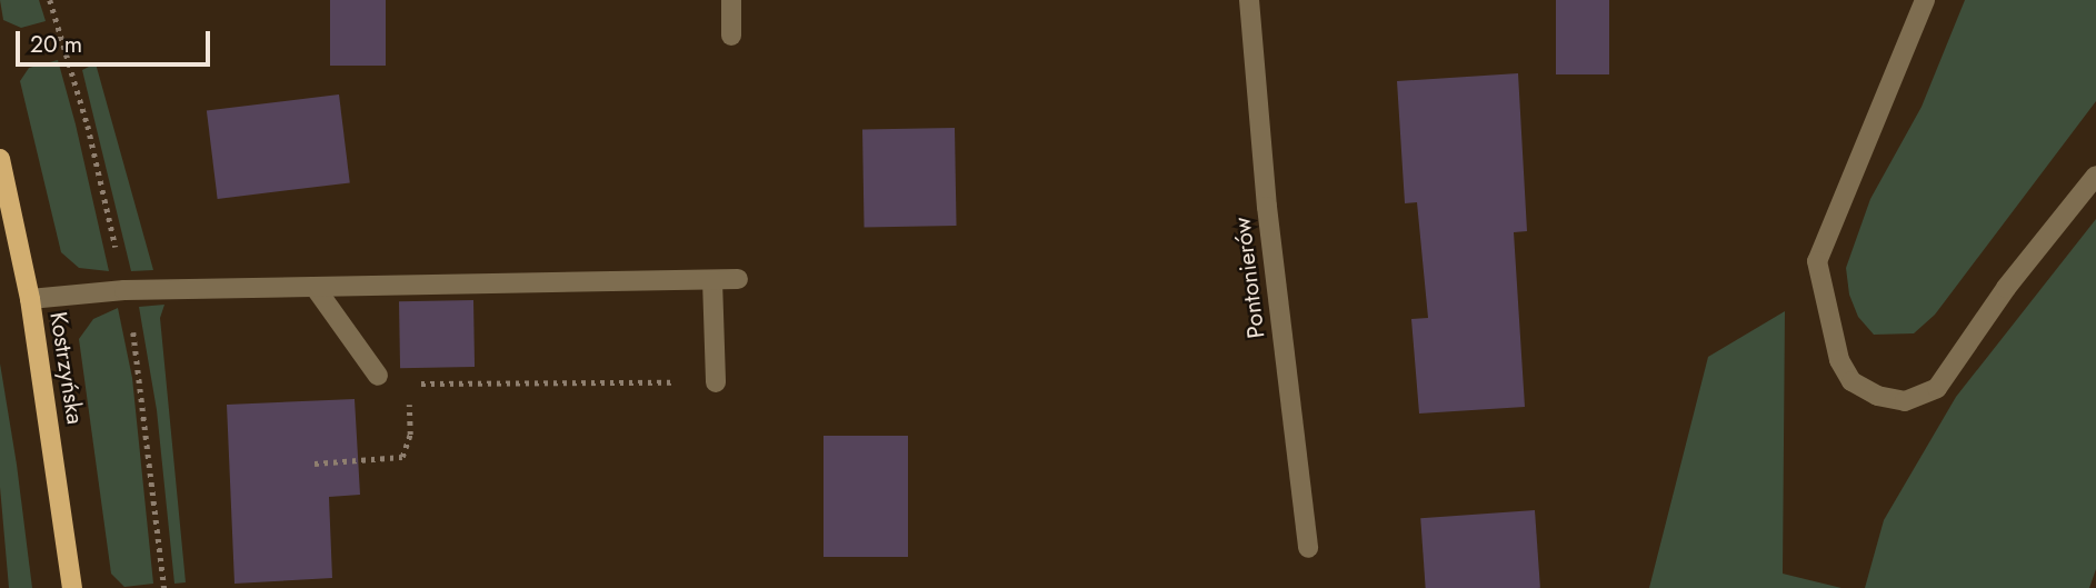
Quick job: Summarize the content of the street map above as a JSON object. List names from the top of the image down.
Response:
{
  "streets": {
    "main road": ["Kostrzyńska"],
    "street": ["Pontonierów"]
  },
  "scale_bar": "20 m"
}
